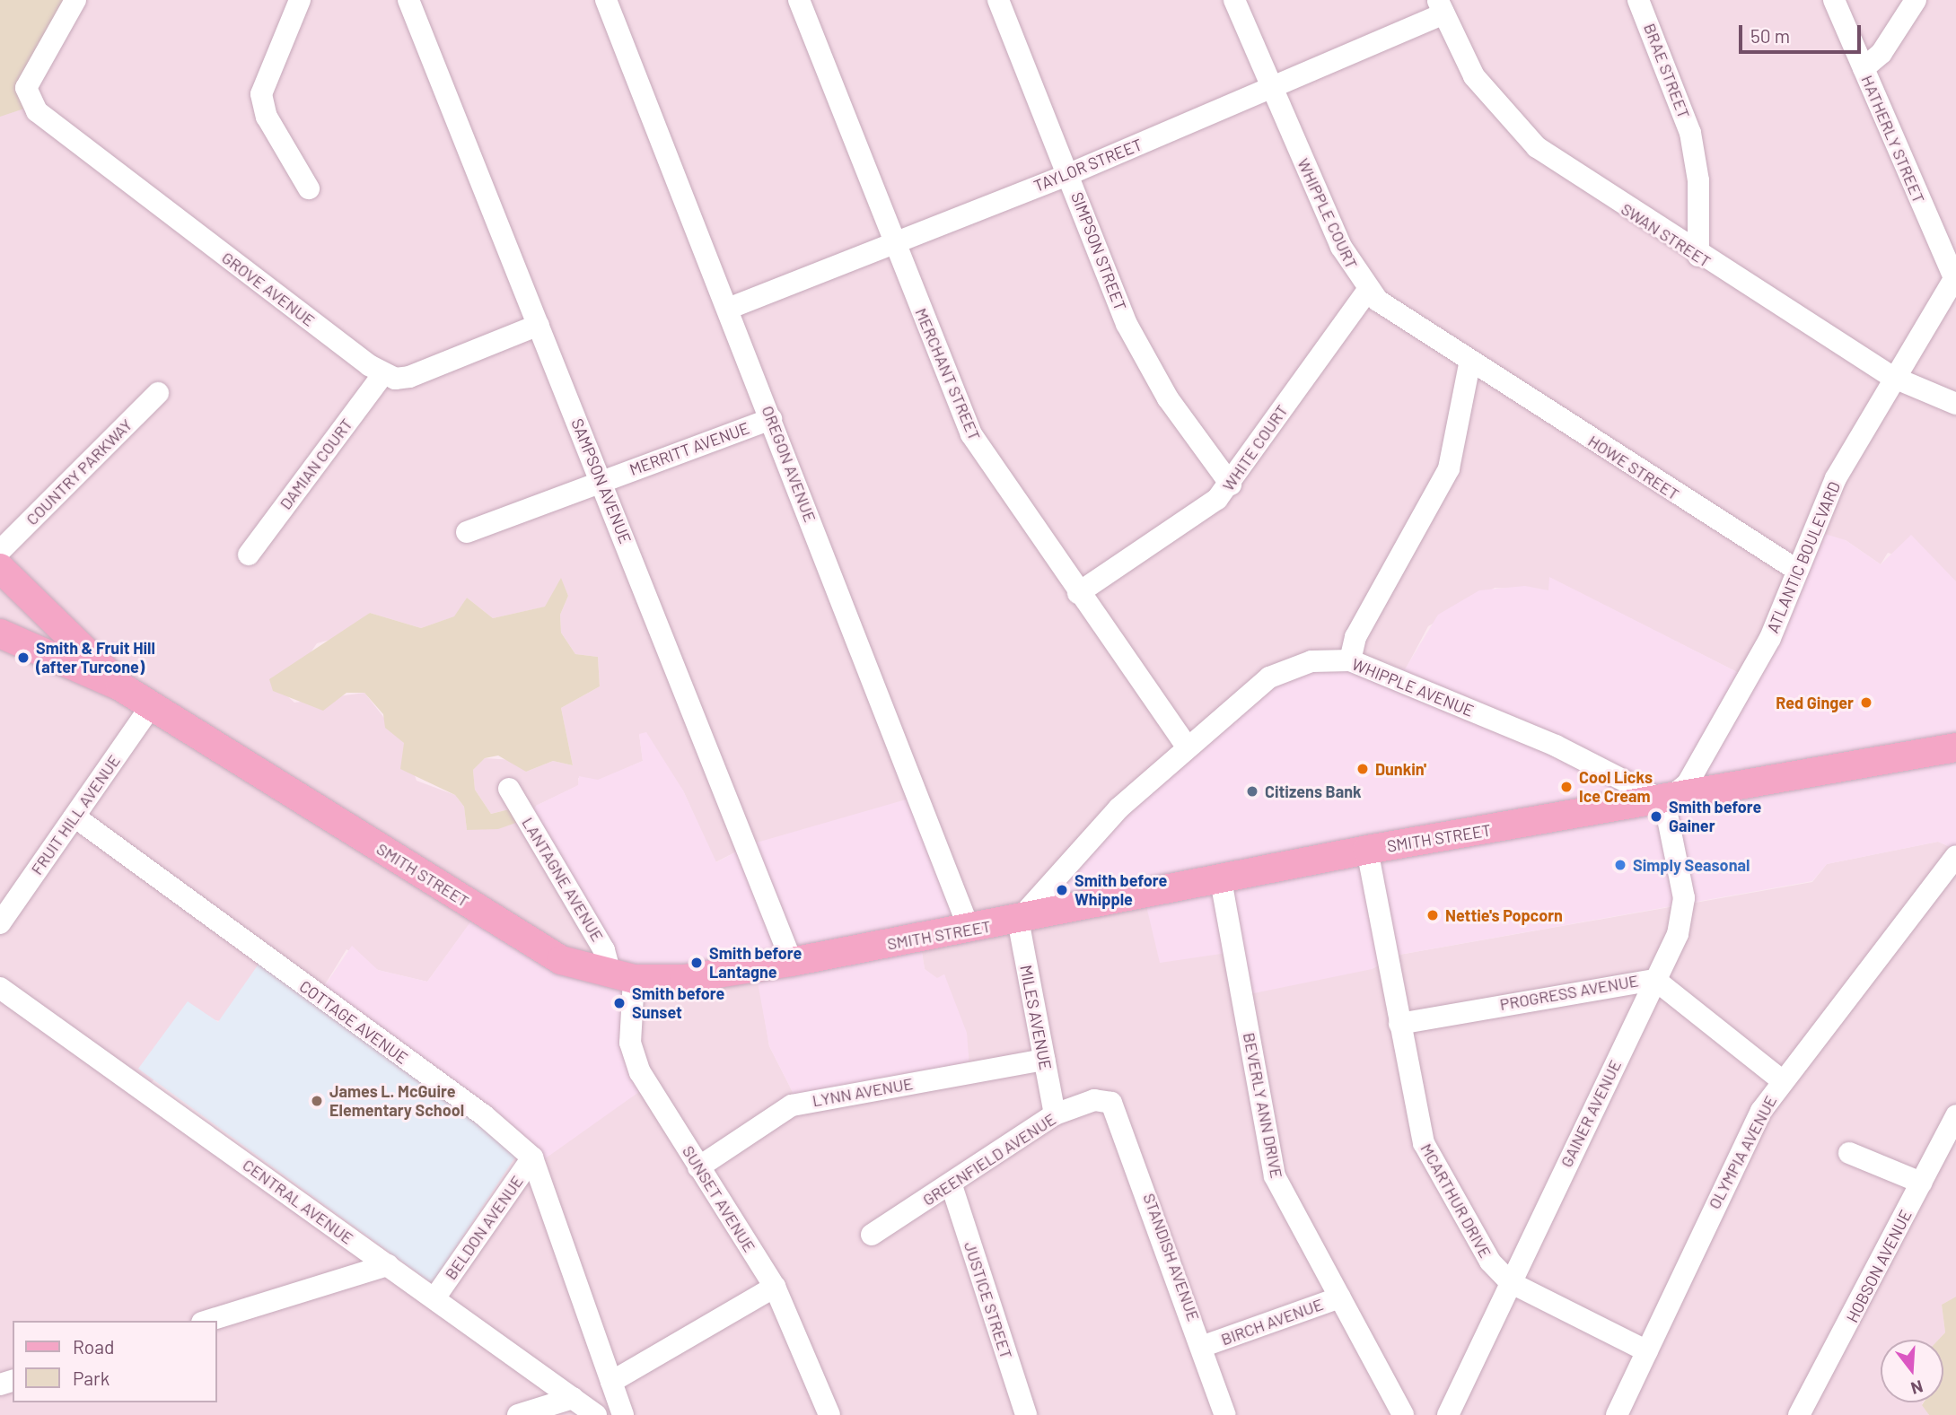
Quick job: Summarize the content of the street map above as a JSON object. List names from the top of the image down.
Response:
{
  "streets": {
    "main road": ["SMITH STREET"],
    "street": [
      "BRAE STREET",
      "HATHERLY STREET",
      "TAYLOR STREET",
      "WHIPPLE COURT",
      "SWAN STREET",
      "SIMPSON STREET",
      "GROVE AVENUE",
      "MERCHANT STREET",
      "WHITE COURT",
      "MERRITT AVENUE",
      "DAMIAN COURT",
      "OREGON AVENUE",
      "HOWE STREET",
      "COUNTRY PARKWAY",
      "SAMPSON AVENUE",
      "ATLANTIC BOULEVARD",
      "WHIPPLE AVENUE",
      "FRUIT HILL AVENUE",
      "LANTAGNE AVENUE",
      "PROGRESS AVENUE",
      "MILES AVENUE",
      "COTTAGE AVENUE",
      "LYNN AVENUE",
      "BEVERLY ANN DRIVE",
      "GAINER AVENUE",
      "OLYMPIA AVENUE",
      "GREENFIELD AVENUE",
      "SUNSET AVENUE",
      "MCARTHUR DRIVE",
      "CENTRAL AVENUE",
      "BELDON AVENUE",
      "STANDISH AVENUE",
      "HOBSON AVENUE",
      "JUSTICE STREET",
      "BIRCH AVENUE"
    ]
  },
  "crossings": [
    ["BRAE STREET", "SWAN STREET"],
    ["HATHERLY STREET", "ATLANTIC BOULEVARD"],
    ["TAYLOR STREET", "WHIPPLE COURT"],
    ["TAYLOR STREET", "SWAN STREET"],
    ["TAYLOR STREET", "SIMPSON STREET"],
    ["TAYLOR STREET", "MERCHANT STREET"],
    ["TAYLOR STREET", "OREGON AVENUE"],
    ["WHIPPLE COURT", "WHITE COURT"],
    ["WHIPPLE COURT", "HOWE STREET"],
    ["SWAN STREET", "ATLANTIC BOULEVARD"],
    ["SIMPSON STREET", "WHITE COURT"],
    ["GROVE AVENUE", "DAMIAN COURT"],
    ["MERCHANT STREET", "WHITE COURT"],
    ["MERCHANT STREET", "WHIPPLE AVENUE"],
    ["MERRITT AVENUE", "OREGON AVENUE"],
    ["MERRITT AVENUE", "SAMPSON AVENUE"],
    ["OREGON AVENUE", "SMITH STREET"],
    ["HOWE STREET", "ATLANTIC BOULEVARD"],
    ["SAMPSON AVENUE", "SMITH STREET"],
    ["ATLANTIC BOULEVARD", "WHIPPLE AVENUE"],
    ["ATLANTIC BOULEVARD", "SMITH STREET"],
    ["ATLANTIC BOULEVARD", "GAINER AVENUE"],
    ["WHIPPLE AVENUE", "SMITH STREET"],
    ["WHIPPLE AVENUE", "MILES AVENUE"],
    ["WHIPPLE AVENUE", "GAINER AVENUE"],
    ["FRUIT HILL AVENUE", "SMITH STREET"],
    ["FRUIT HILL AVENUE", "COTTAGE AVENUE"],
    ["SMITH STREET", "LANTAGNE AVENUE"],
    ["SMITH STREET", "MILES AVENUE"],
    ["SMITH STREET", "BEVERLY ANN DRIVE"],
    ["SMITH STREET", "GAINER AVENUE"],
    ["SMITH STREET", "SUNSET AVENUE"],
    ["SMITH STREET", "MCARTHUR DRIVE"],
    ["LANTAGNE AVENUE", "SUNSET AVENUE"],
    ["PROGRESS AVENUE", "GAINER AVENUE"],
    ["PROGRESS AVENUE", "OLYMPIA AVENUE"],
    ["PROGRESS AVENUE", "MCARTHUR DRIVE"],
    ["MILES AVENUE", "LYNN AVENUE"],
    ["MILES AVENUE", "GREENFIELD AVENUE"],
    ["COTTAGE AVENUE", "BELDON AVENUE"],
    ["LYNN AVENUE", "SUNSET AVENUE"],
    ["BEVERLY ANN DRIVE", "BIRCH AVENUE"],
    ["GAINER AVENUE", "MCARTHUR DRIVE"],
    ["OLYMPIA AVENUE", "MCARTHUR DRIVE"],
    ["GREENFIELD AVENUE", "STANDISH AVENUE"],
    ["GREENFIELD AVENUE", "JUSTICE STREET"],
    ["CENTRAL AVENUE", "BELDON AVENUE"],
    ["STANDISH AVENUE", "BIRCH AVENUE"]
  ],
  "places": [
    "Smith & Fruit Hill (after Turcone)",
    "Red Ginger",
    "Dunkin'",
    "Cool Licks Ice Cream",
    "Citizens Bank",
    "Smith before Gainer",
    "Simply Seasonal",
    "Smith before Whipple",
    "Nettie's Popcorn",
    "Smith before Lantagne",
    "Smith before Sunset",
    "James L. McGuire Elementary School"
  ],
  "legend": ["Road", "Park"],
  "scale_bar": "50 m",
  "north": "bottom"
}
